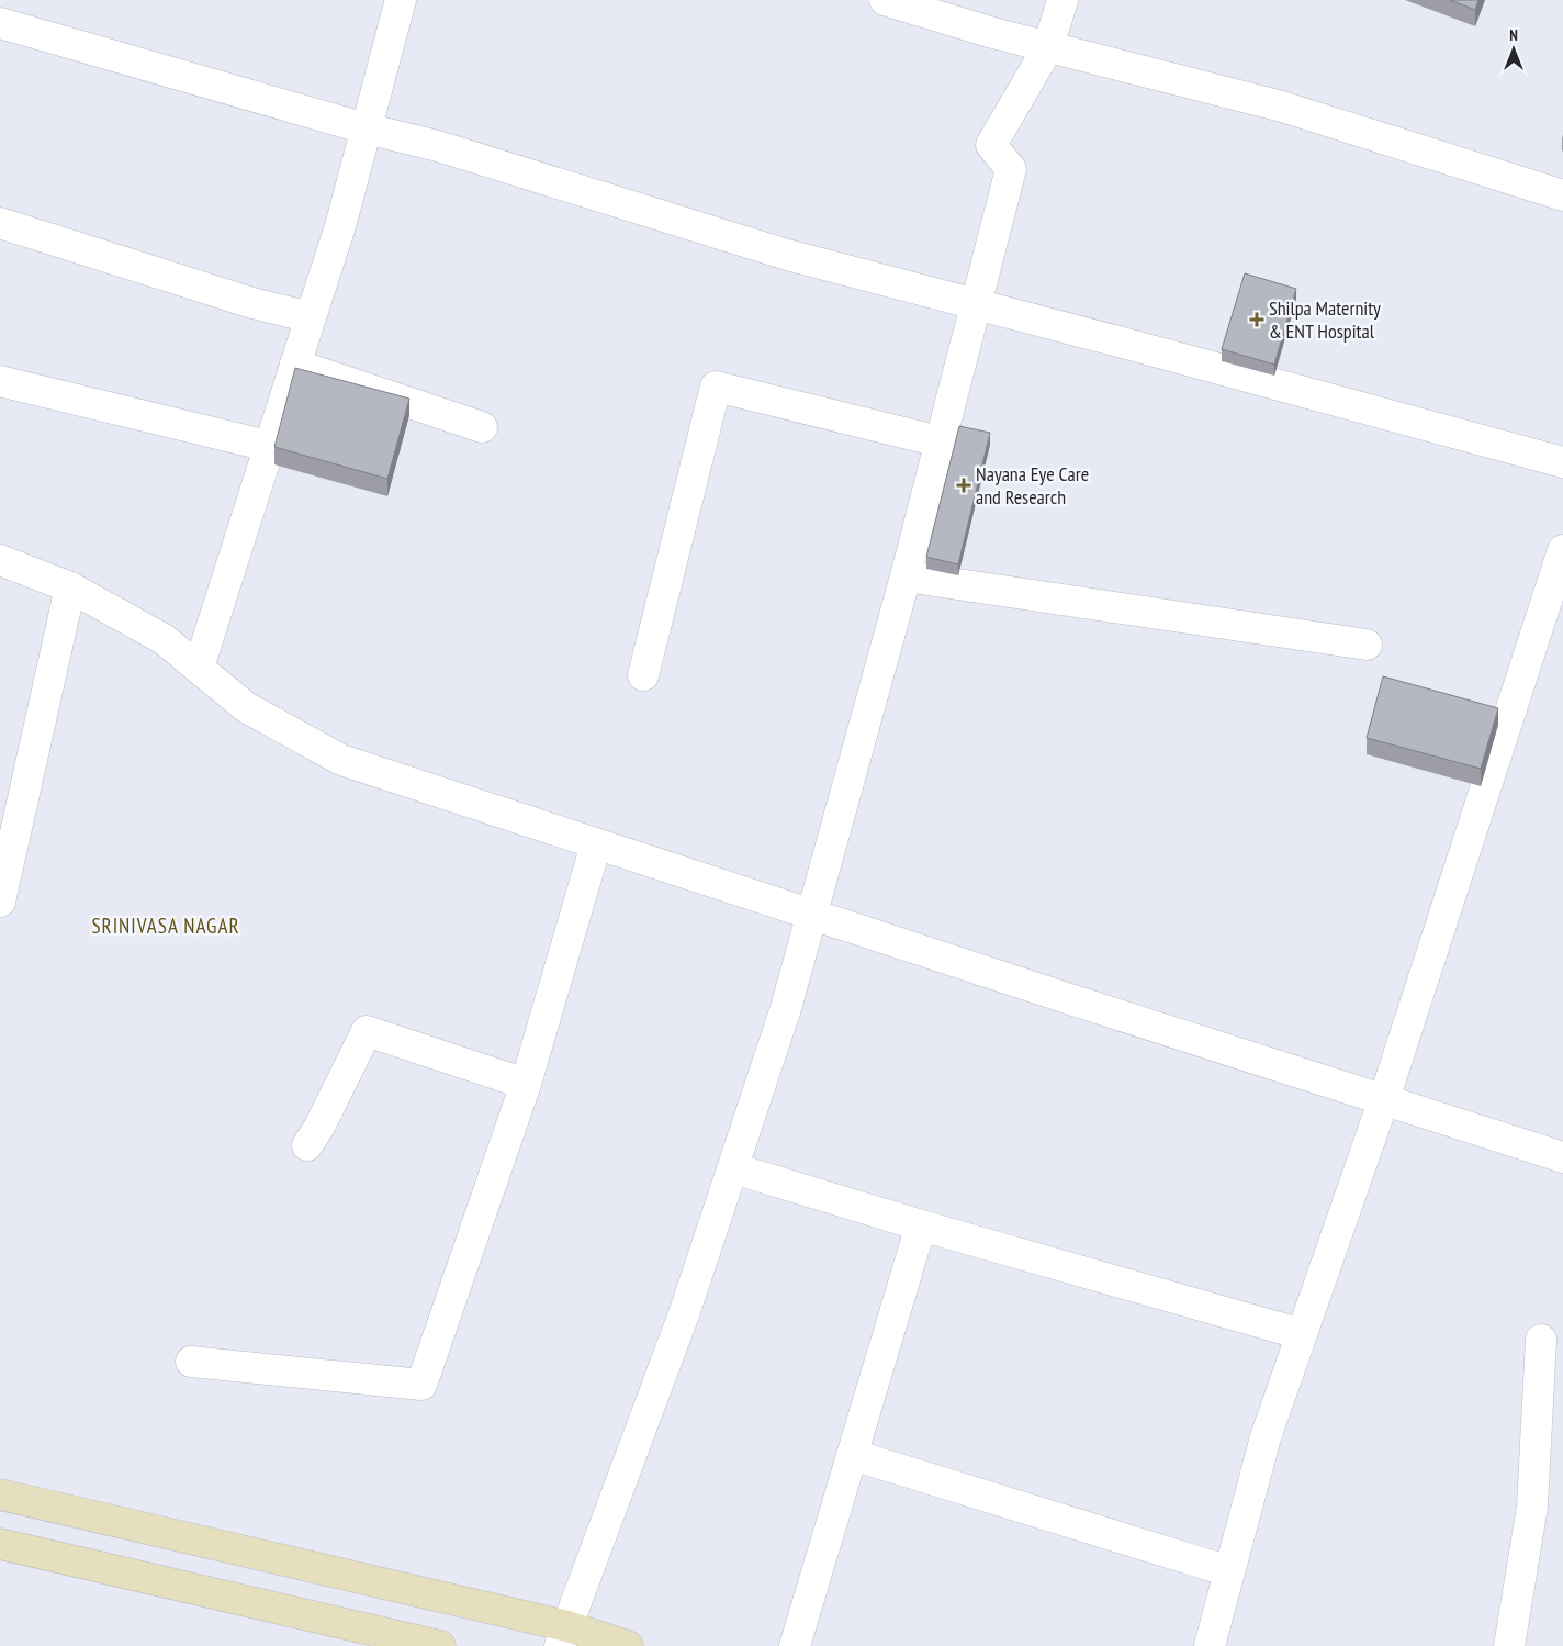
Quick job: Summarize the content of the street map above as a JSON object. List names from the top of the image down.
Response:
{
  "districts": ["SRINIVASA NAGAR"],
  "places": {
    "health": ["Shilpa Maternity & ENT Hospital", "Nayana Eye Care and Research"]
  },
  "north": "top"
}
